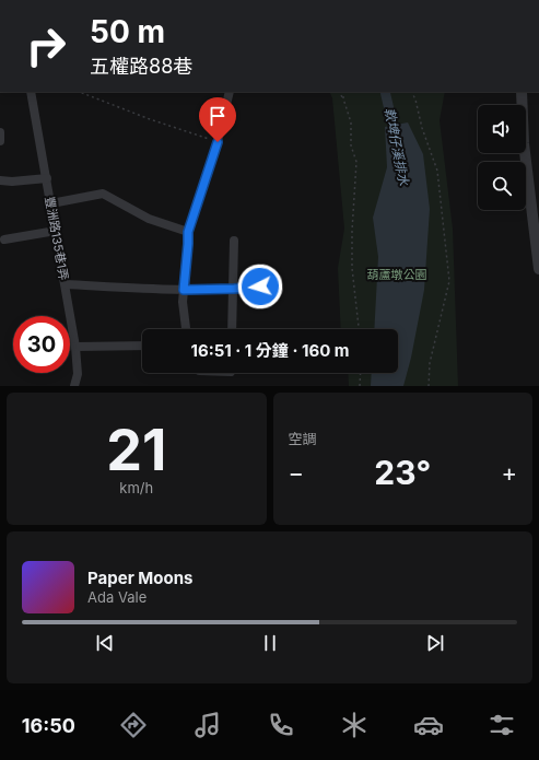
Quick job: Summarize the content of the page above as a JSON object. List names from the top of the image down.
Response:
{
  "streets": {
    "street": ["豐洲路135巷1弄"]
  },
  "water": ["軟埤仔溪排水"],
  "parks": ["葫蘆墩公園"],
  "page": {
    "turn": ["50 m", "五權路88巷"],
    "limit": "30",
    "trip": "16:51 · 1 分鐘 · 160 m",
    "tile": [
      ["21", "km/h"],
      "空調"
    ],
    "heat": ["−", "23°", "+"],
    "song": ["Paper Moons", "Ada Vale"],
    "tabs": "16:50"
  }
}
